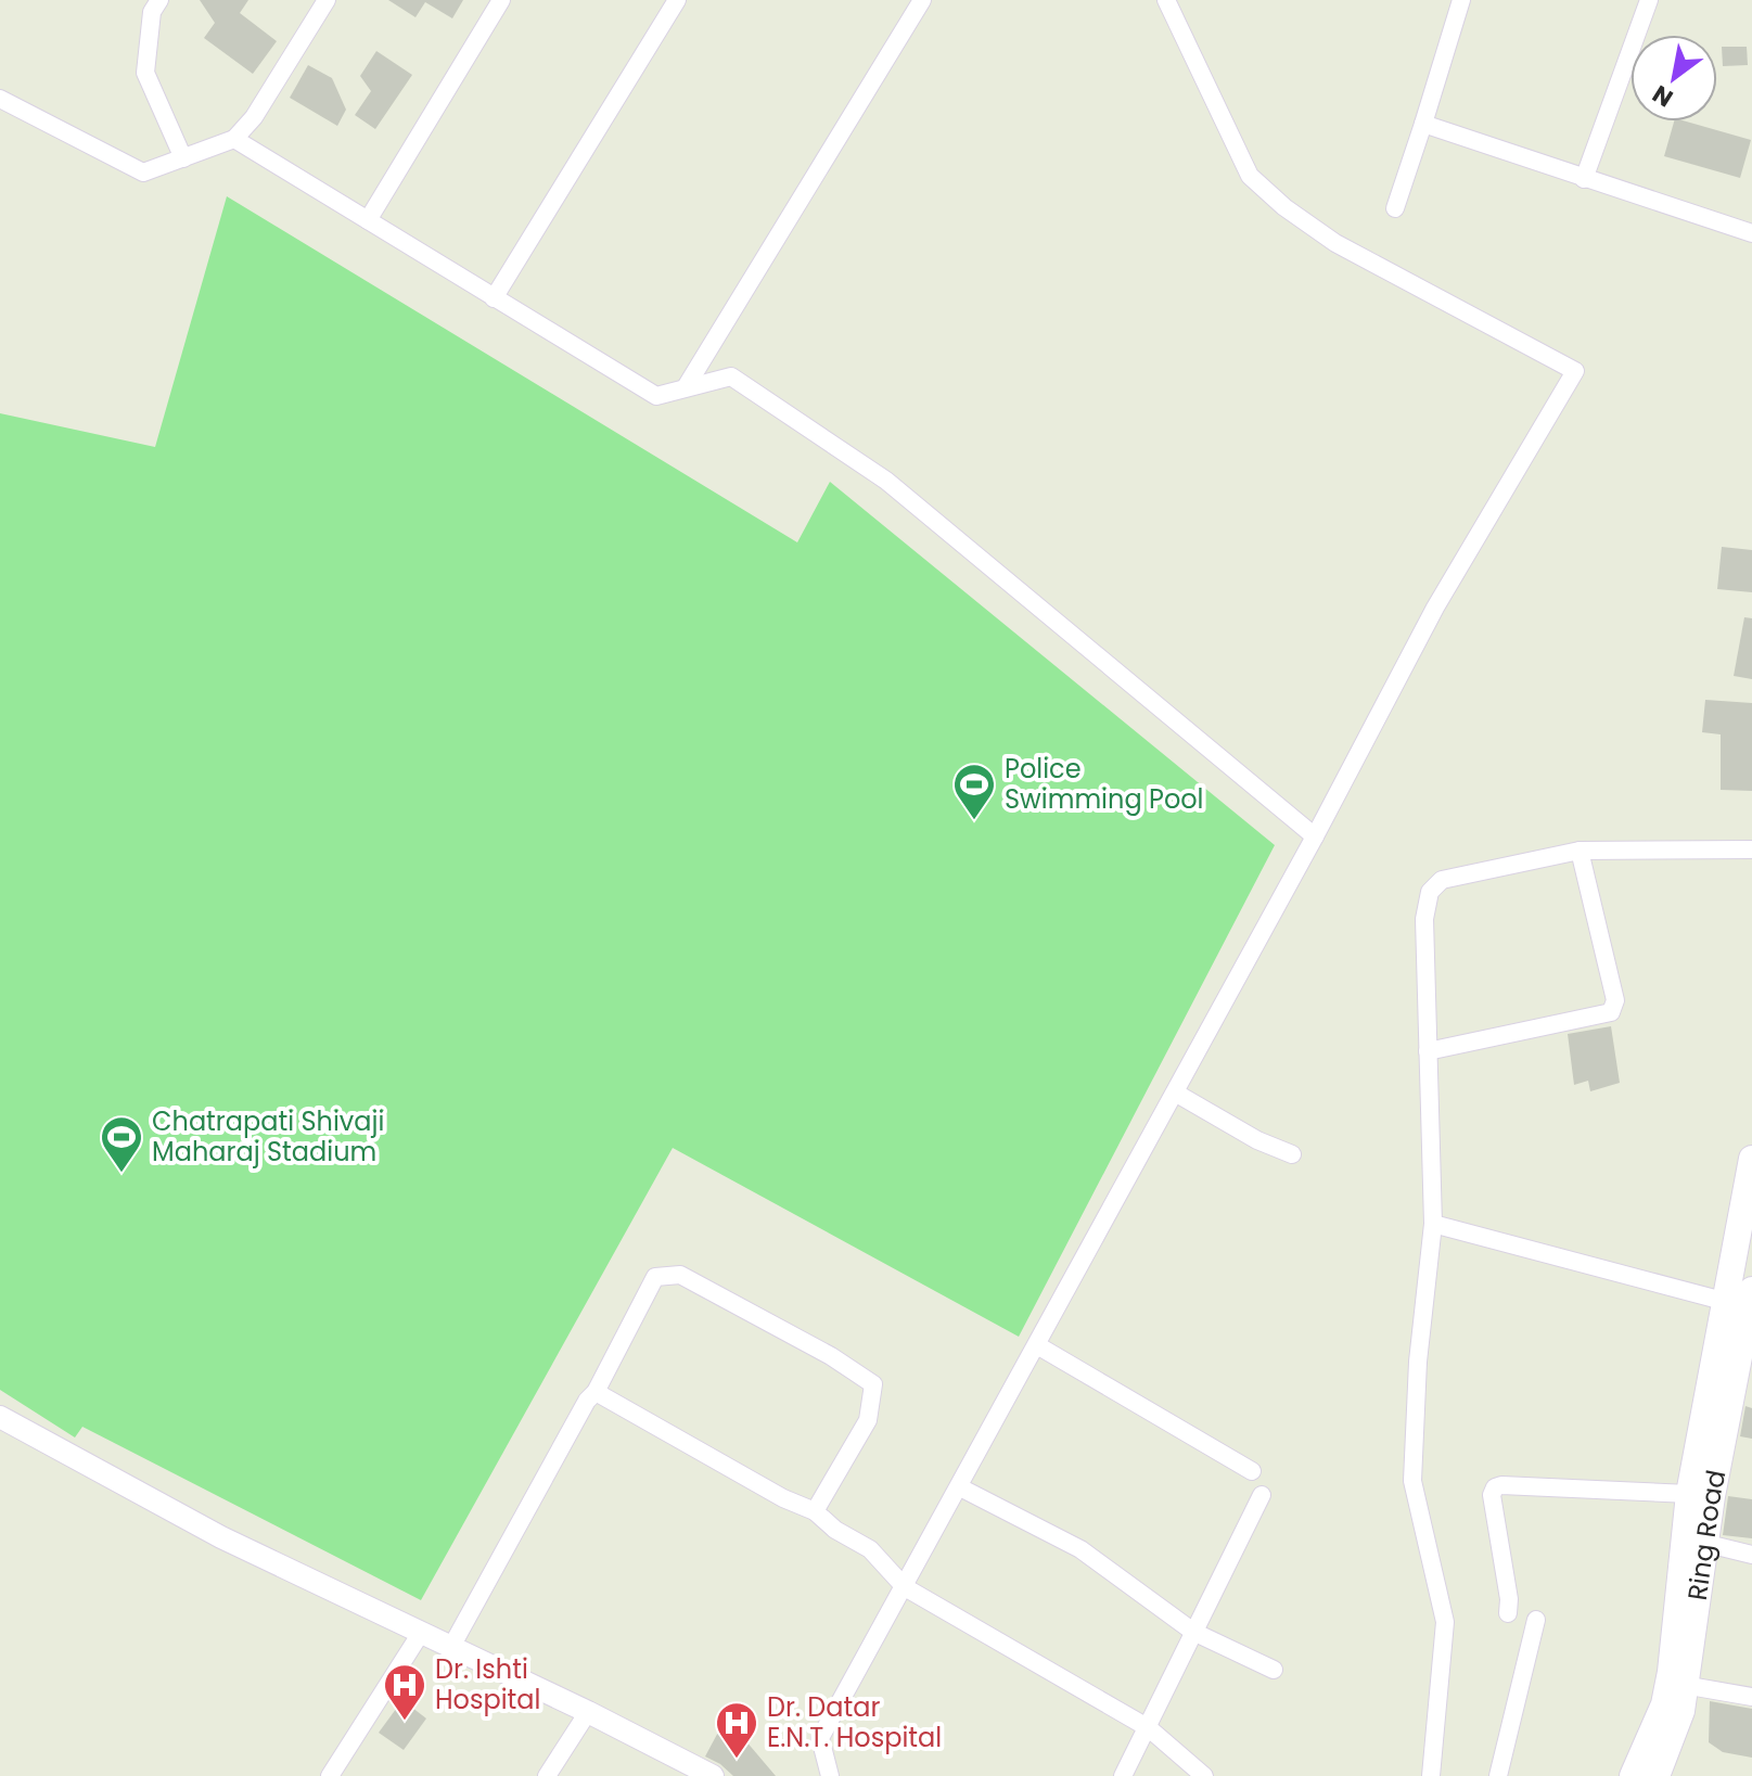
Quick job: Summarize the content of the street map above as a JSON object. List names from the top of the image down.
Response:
{
  "streets": {
    "main road": ["Ring Road"]
  },
  "places": {
    "sports": ["Police Swimming Pool", "Chatrapati Shivaji Maharaj Stadium"],
    "hospital": ["Dr. Ishti Hospital", "Dr. Datar E.N.T. Hospital"]
  },
  "north": "bottom left"
}
